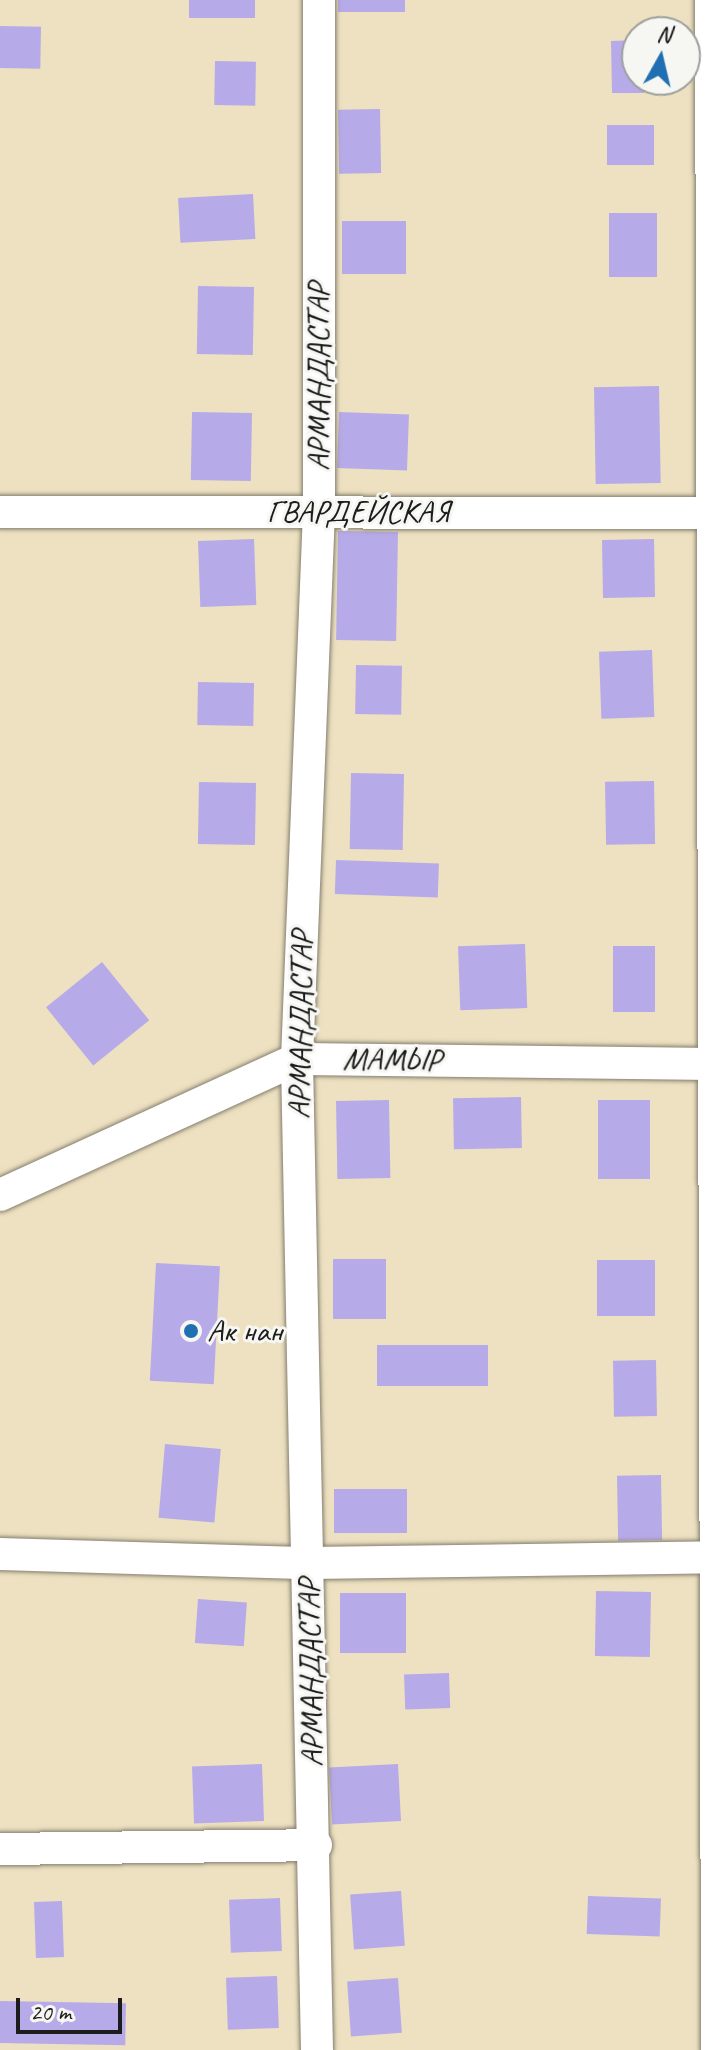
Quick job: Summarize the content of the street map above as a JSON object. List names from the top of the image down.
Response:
{
  "streets": {
    "street": ["АРМАНДАСТАР", "ГВАРДЕЙСКАЯ", "МАМЫР"]
  },
  "crossings": [
    ["АРМАНДАСТАР", "ГВАРДЕЙСКАЯ"],
    ["АРМАНДАСТАР", "МАМЫР"]
  ],
  "places": ["Ак нан"],
  "scale_bar": "20 m",
  "north": "top"
}
